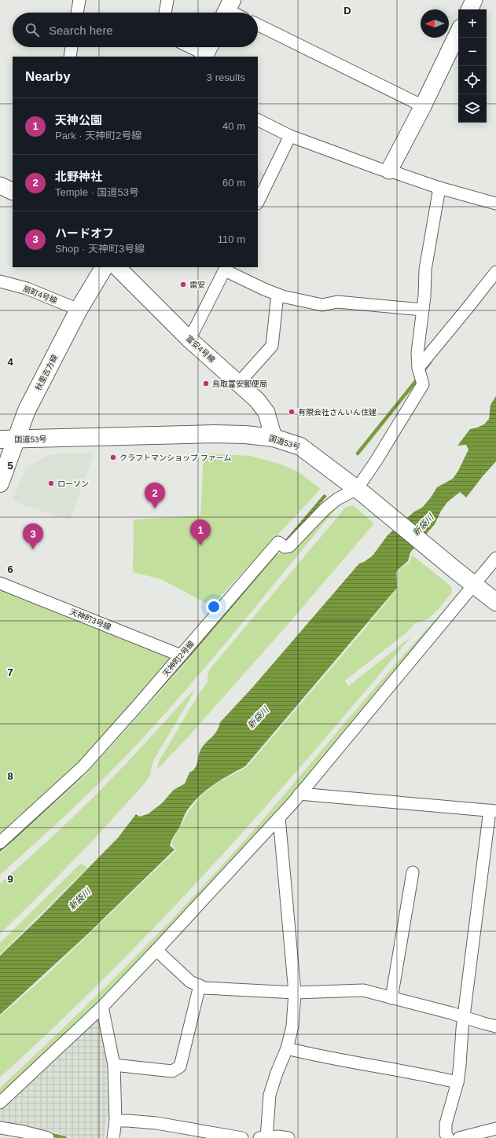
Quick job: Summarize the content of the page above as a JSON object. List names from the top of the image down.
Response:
{
  "streets": {
    "main road": ["秋里吉方線", "国道53号"],
    "street": [
      "扇町4号線",
      "富安4号線",
      "天神町3号線",
      "天神町2号線"
    ]
  },
  "crossings": [
    ["扇町4号線", "秋里吉方線"],
    ["富安4号線", "国道53号"],
    ["秋里吉方線", "国道53号"],
    ["国道53号", "天神町2号線"],
    ["天神町3号線", "天神町2号線"]
  ],
  "water": ["新袋川"],
  "places": [
    "雷安",
    "鳥取富安郵便局",
    "有限会社さんいん住建",
    "クラフトマンショップ ファーム",
    "ローソン"
  ],
  "north": "left",
  "page": {
    "map_buttons": ["+", "−"],
    "search": "Search here",
    "heading": ["Nearby", "3 results"],
    "list": [
      {
        "mark": "1",
        "name": "天神公園",
        "note": "Park · 天神町2号線",
        "value": "40 m"
      },
      {
        "mark": "2",
        "name": "北野神社",
        "note": "Temple · 国道53号",
        "value": "60 m"
      },
      {
        "mark": "3",
        "name": "ハードオフ",
        "note": "Shop · 天神町3号線",
        "value": "110 m"
      }
    ],
    "pins": ["2", "1", "3"]
  },
  "grid": {
    "columns": ["D"],
    "rows": [
      "4",
      "5",
      "6",
      "7",
      "8",
      "9"
    ]
  }
}
